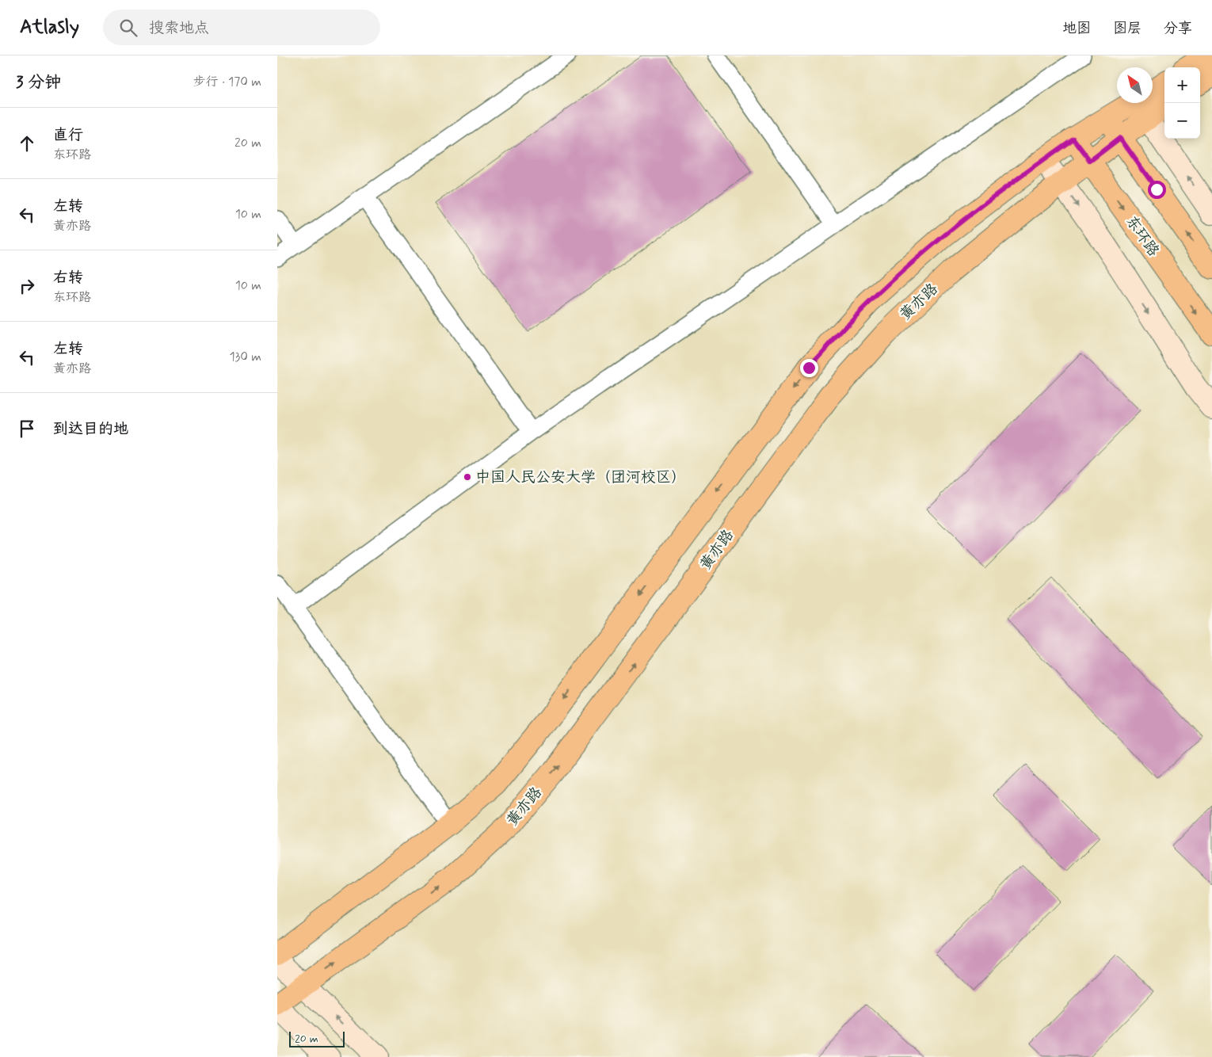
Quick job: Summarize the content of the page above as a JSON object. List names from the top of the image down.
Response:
{
  "streets": {
    "main road": ["东环路", "黄亦路"]
  },
  "crossings": [
    ["东环路", "黄亦路"]
  ],
  "places": ["中国人民公安大学（团河校区）"],
  "scale_bar": "20 m",
  "north": "top left",
  "page": {
    "header": "Atlasly",
    "search": "搜索地点",
    "nav": ["地图", "图层", "分享"],
    "heading": ["3 分钟", "步行 · 170 m"],
    "map_buttons": ["+", "−"],
    "list": [
      ["直行", "东环路", "20 m"],
      ["左转", "黄亦路", "10 m"],
      ["右转", "东环路", "10 m"],
      ["左转", "黄亦路", "130 m"],
      "到达目的地"
    ],
    "scale": "20 m"
  }
}
